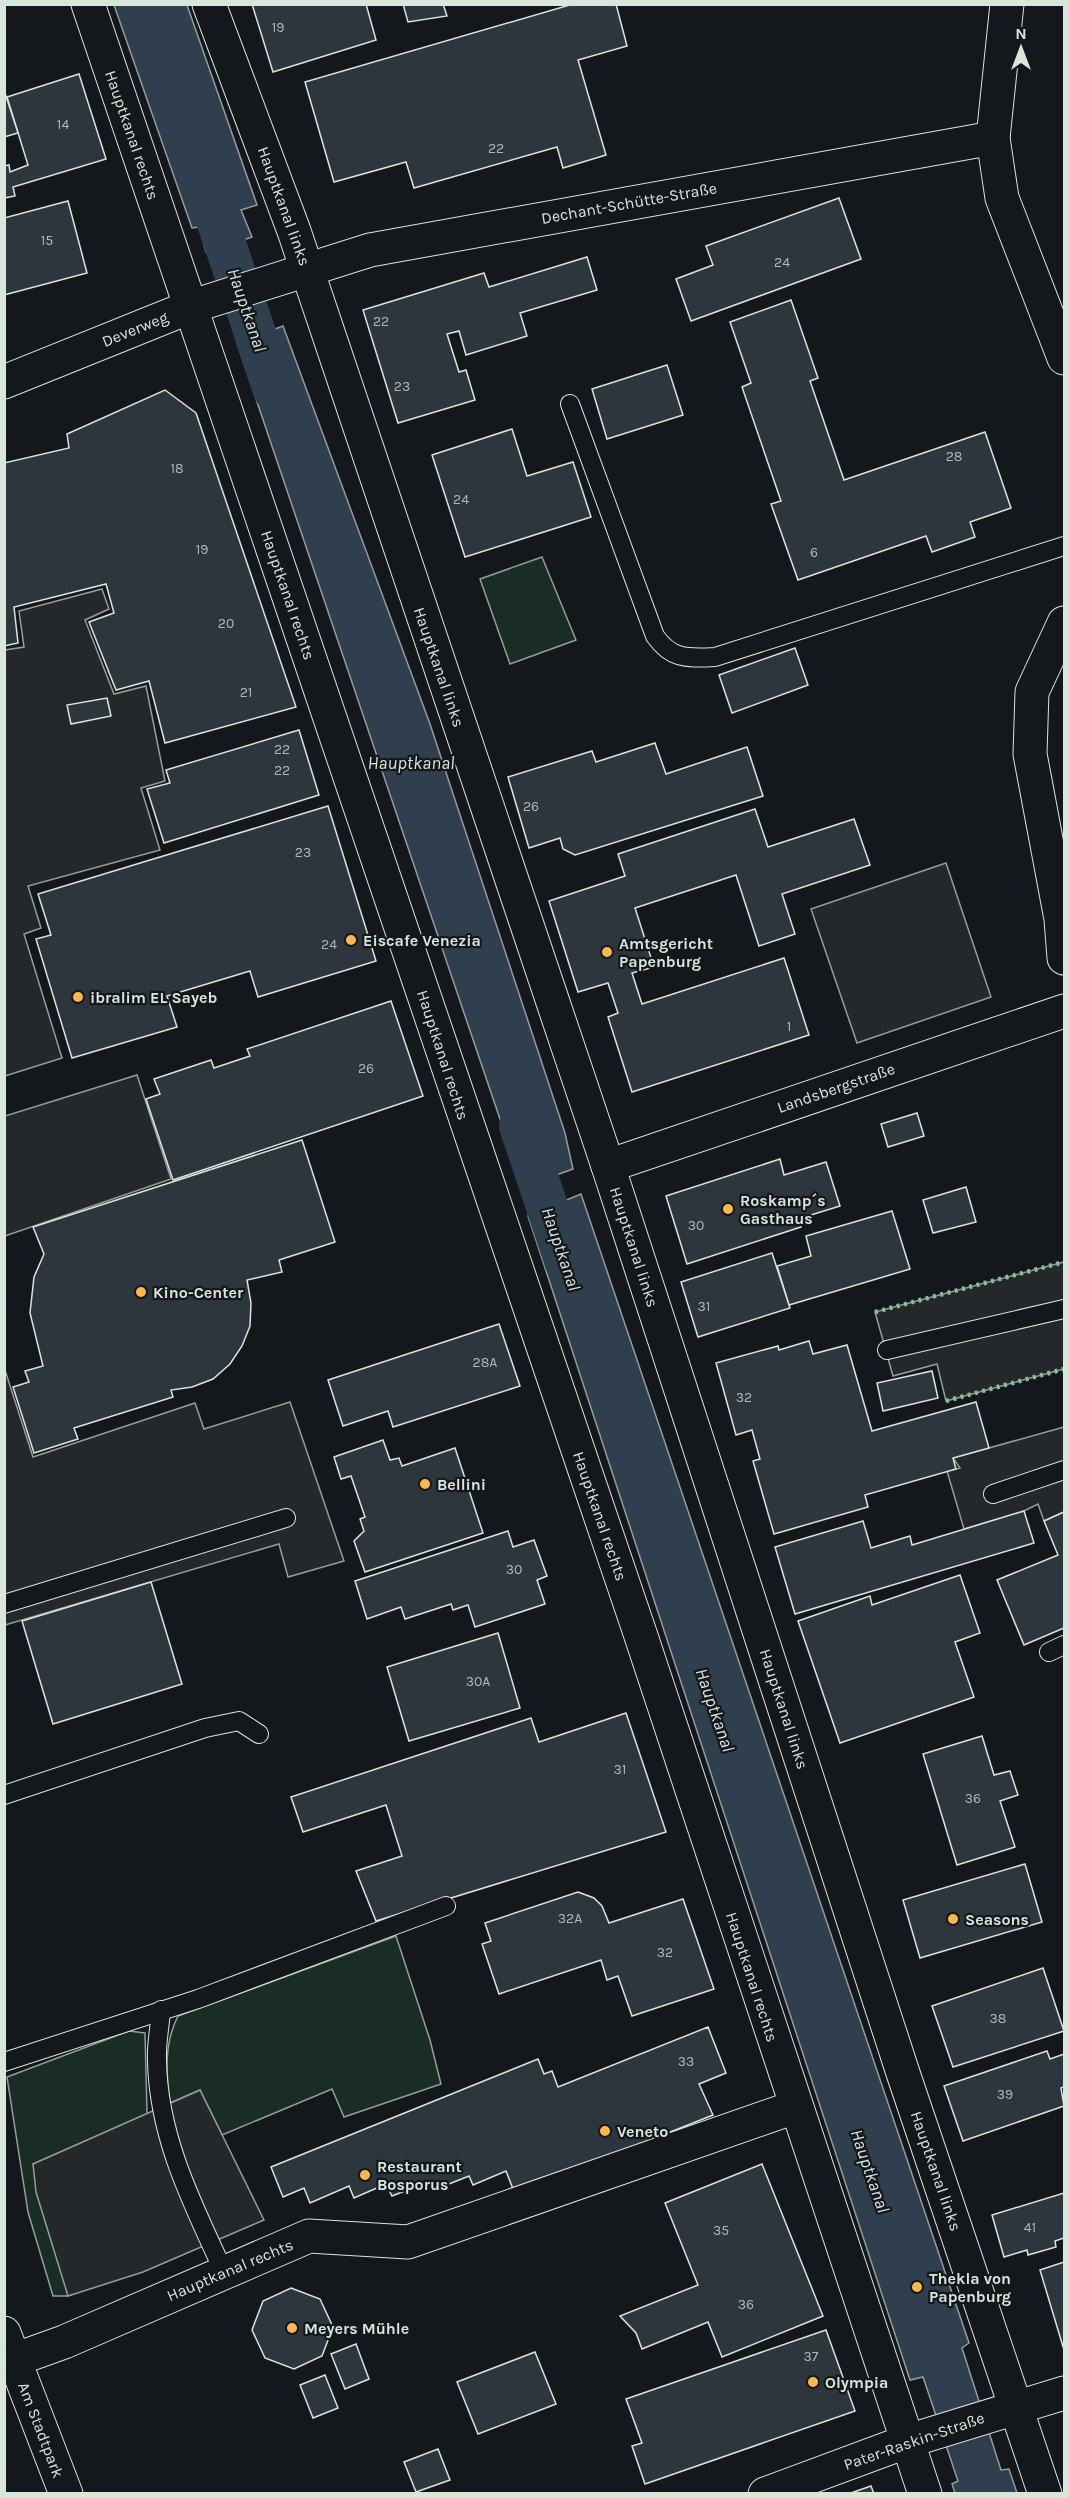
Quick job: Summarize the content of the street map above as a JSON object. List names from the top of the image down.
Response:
{
  "streets": {
    "street": [
      "Hauptkanal rechts",
      "Dechant-Schütte-Straße",
      "Hauptkanal links",
      "Deverweg",
      "Landsbergstraße",
      "Am Stadtpark",
      "Pater-Raskin-Straße"
    ]
  },
  "crossings": [
    ["Hauptkanal rechts", "Deverweg"],
    ["Hauptkanal rechts", "Am Stadtpark"],
    ["Hauptkanal rechts", "Pater-Raskin-Straße"],
    ["Dechant-Schütte-Straße", "Hauptkanal links"],
    ["Dechant-Schütte-Straße", "Deverweg"],
    ["Hauptkanal links", "Landsbergstraße"],
    ["Hauptkanal links", "Pater-Raskin-Straße"]
  ],
  "water": ["Hauptkanal"],
  "places": [
    "Eiscafe Venezia",
    "Amtsgericht Papenburg",
    "ibralim EL Sayeb",
    "Roskamp´s Gasthaus",
    "Kino-Center",
    "Bellini",
    "Seasons",
    "Veneto",
    "Restaurant Bosporus",
    "Thekla von Papenburg",
    "Meyers Mühle",
    "Olympia"
  ],
  "house_numbers": [
    "19",
    "14",
    "22",
    "15",
    "24",
    "22",
    "23",
    "28",
    "18",
    "24",
    "19",
    "6",
    "20",
    "21",
    "22",
    "22",
    "26",
    "23",
    "24",
    "1",
    "26",
    "30",
    "31",
    "28A",
    "32",
    "30",
    "30A",
    "31",
    "36",
    "32A",
    "32",
    "38",
    "33",
    "39",
    "41",
    "35",
    "36",
    "37"
  ],
  "north": "top"
}
